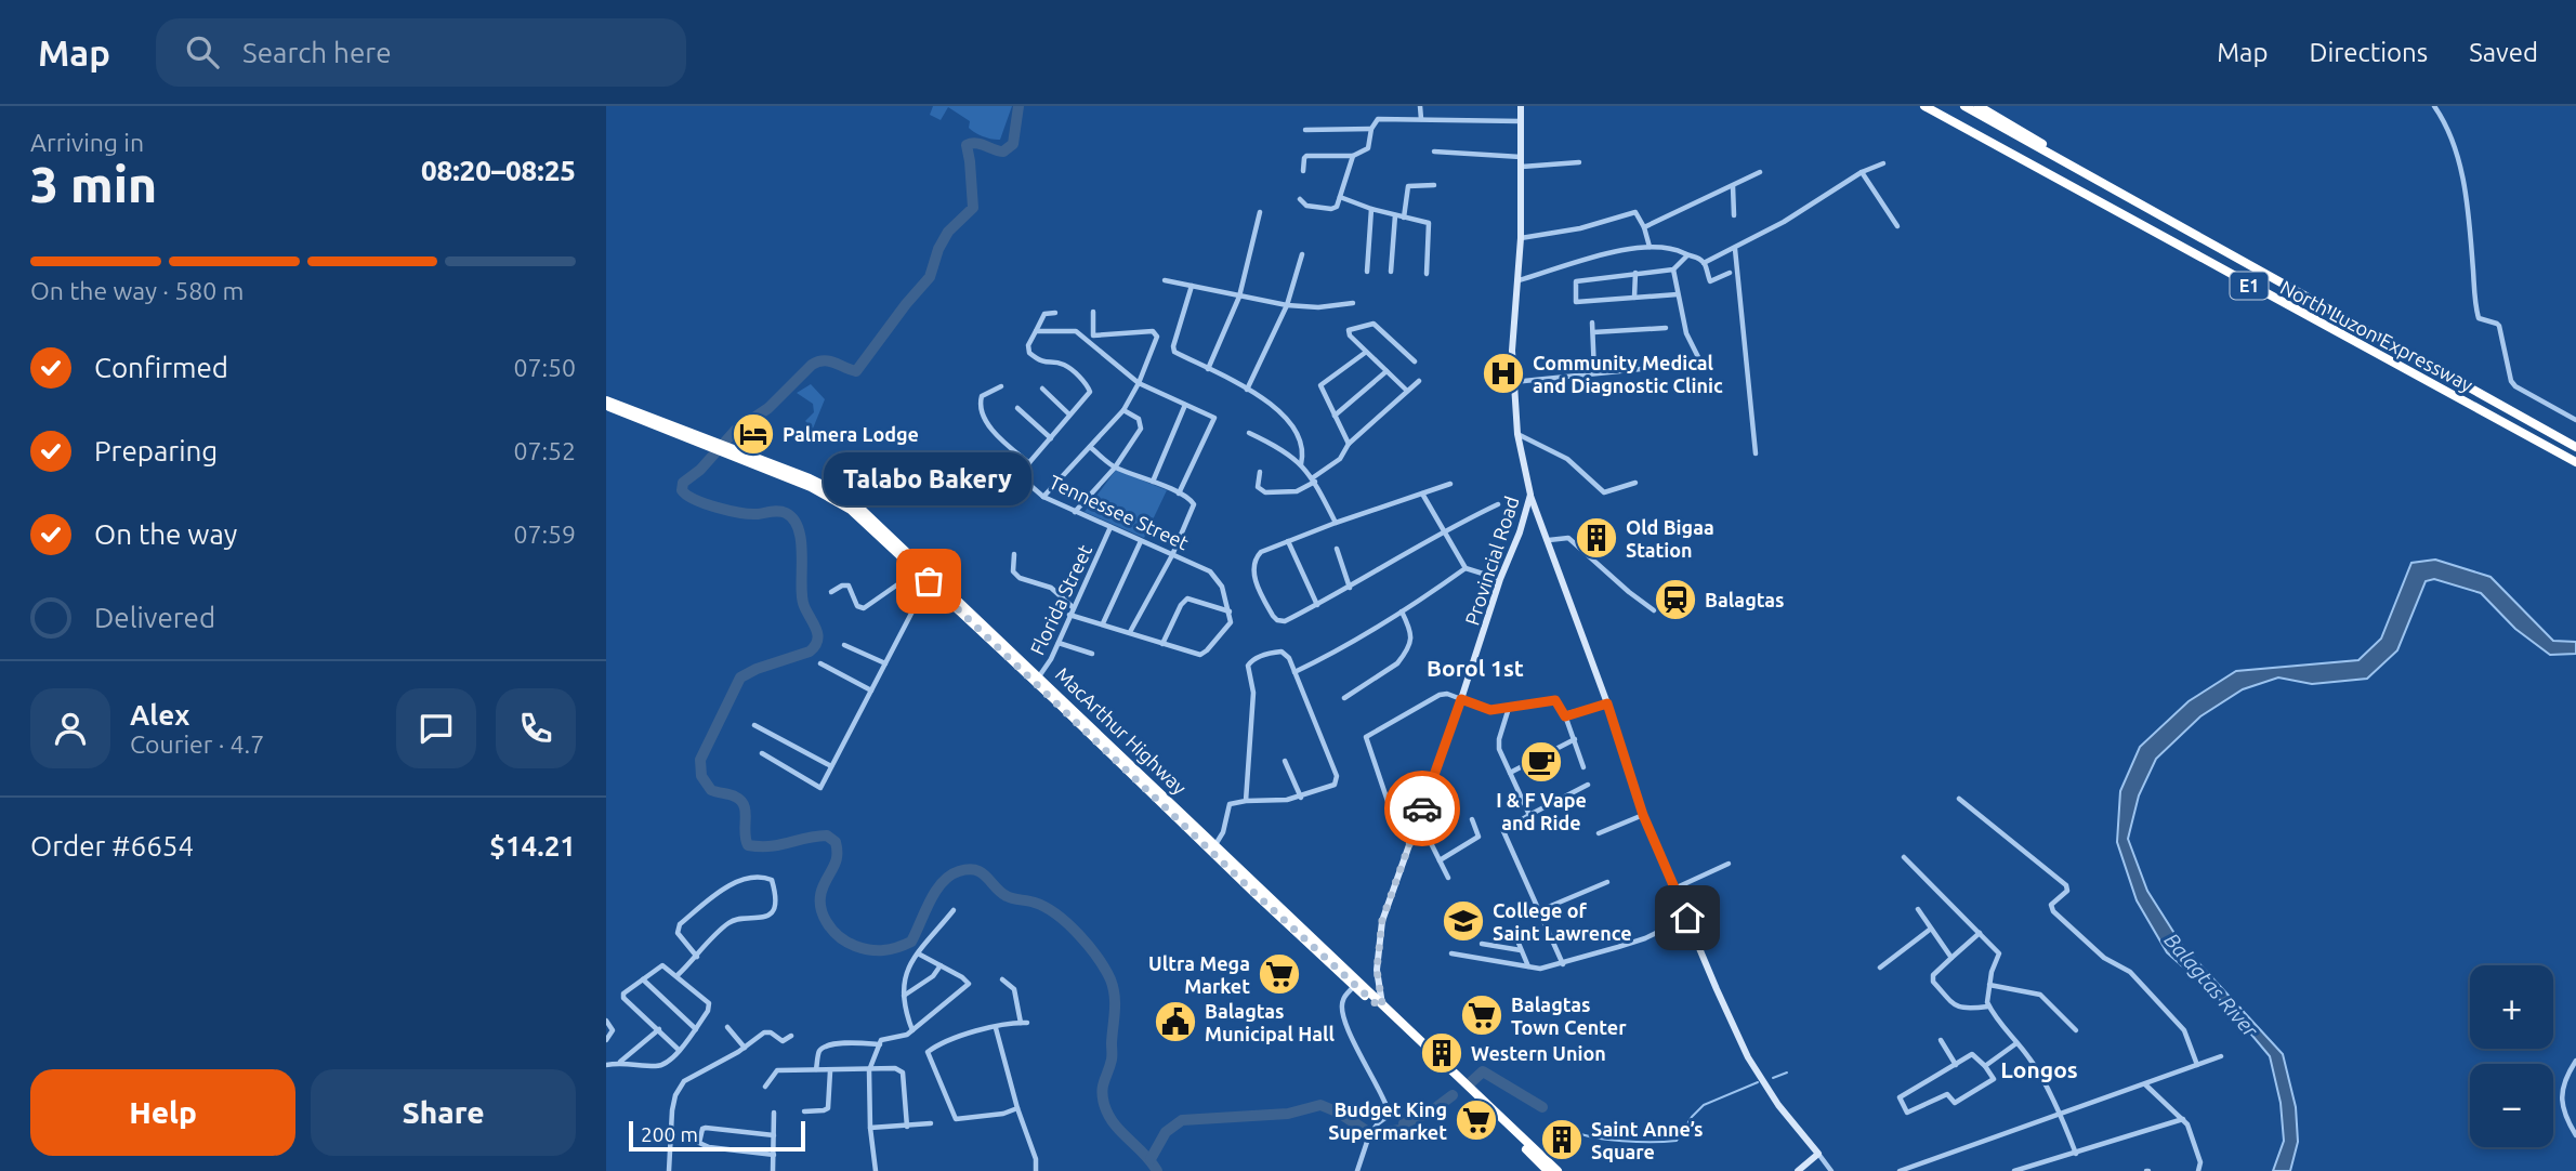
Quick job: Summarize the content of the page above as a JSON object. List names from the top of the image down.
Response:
{
  "streets": {
    "highway": ["E1", "North Luzon Expressway", "MacArthur Highway"],
    "main road": ["Provincial Road"],
    "street": ["Tennessee Street", "Florida Street"]
  },
  "crossings": [
    ["Tennessee Street", "Florida Street"],
    ["Provincial Road", "MacArthur Highway"],
    ["Florida Street", "MacArthur Highway"]
  ],
  "districts": ["Borol 1st", "Longos"],
  "water": ["Balagtas River"],
  "places": {
    "hospital": ["Community Medical and Diagnostic Clinic"],
    "hotel": ["Palmera Lodge"],
    "building": ["Old Bigaa Station", "Western Union", "Saint Anne’s Square"],
    "other": ["Talabo Bakery"],
    "station": ["Balagtas"],
    "cafe": ["I & F Vape and Ride"],
    "school or university": ["College of Saint Lawrence"],
    "supermarket": ["Ultra Mega Market", "Balagtas Town Center", "Budget King Supermarket"],
    "public building": ["Balagtas Municipal Hall"]
  },
  "scale_bar": "200 m",
  "page": {
    "header": "Map",
    "search": "Search here",
    "nav": ["Map", "Directions", "Saved"],
    "heading": ["3 min", "Arriving in", "08:20–08:25"],
    "panel": [
      "Alex",
      "Courier · 4.7",
      "Order #6654",
      "$14.21"
    ],
    "bar": "On the way · 580 m",
    "list": [
      ["Confirmed", "07:50"],
      ["Preparing", "07:52"],
      ["On the way", "07:59"],
      "Delivered"
    ],
    "bubble": "Talabo Bakery",
    "map_buttons": ["+", "−"],
    "buttons": ["Help", "Share"],
    "scale": "200 m"
  }
}
